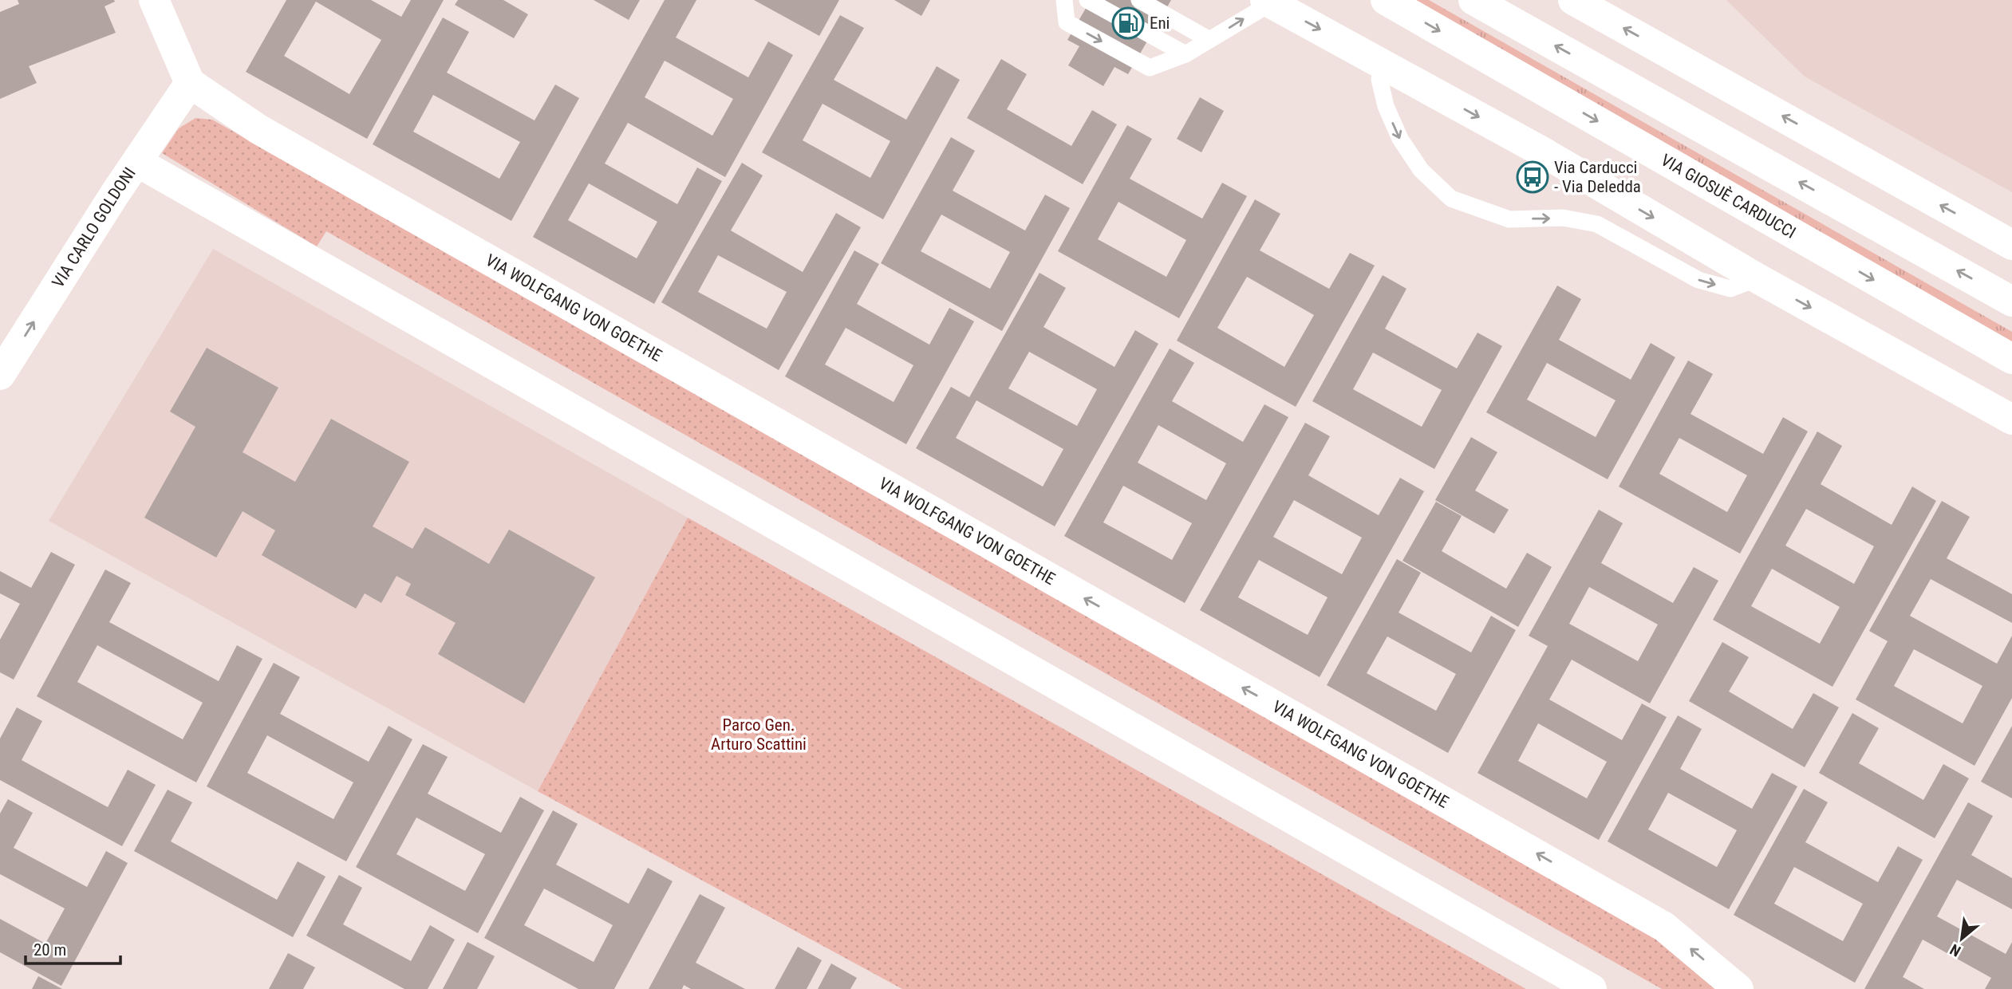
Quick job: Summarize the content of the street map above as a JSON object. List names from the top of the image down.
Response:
{
  "streets": {
    "street": ["VIA GIOSUÈ CARDUCCI", "VIA CARLO GOLDONI", "VIA WOLFGANG VON GOETHE"]
  },
  "crossings": [
    ["VIA CARLO GOLDONI", "VIA WOLFGANG VON GOETHE"]
  ],
  "one_way": ["VIA CARLO GOLDONI"],
  "parks": ["Parco Gen. Arturo Scattini"],
  "places": {
    "fuel station": ["Eni"],
    "bus stop": ["Via Carducci - Via Deledda"]
  },
  "scale_bar": "20 m",
  "north": "bottom left"
}
